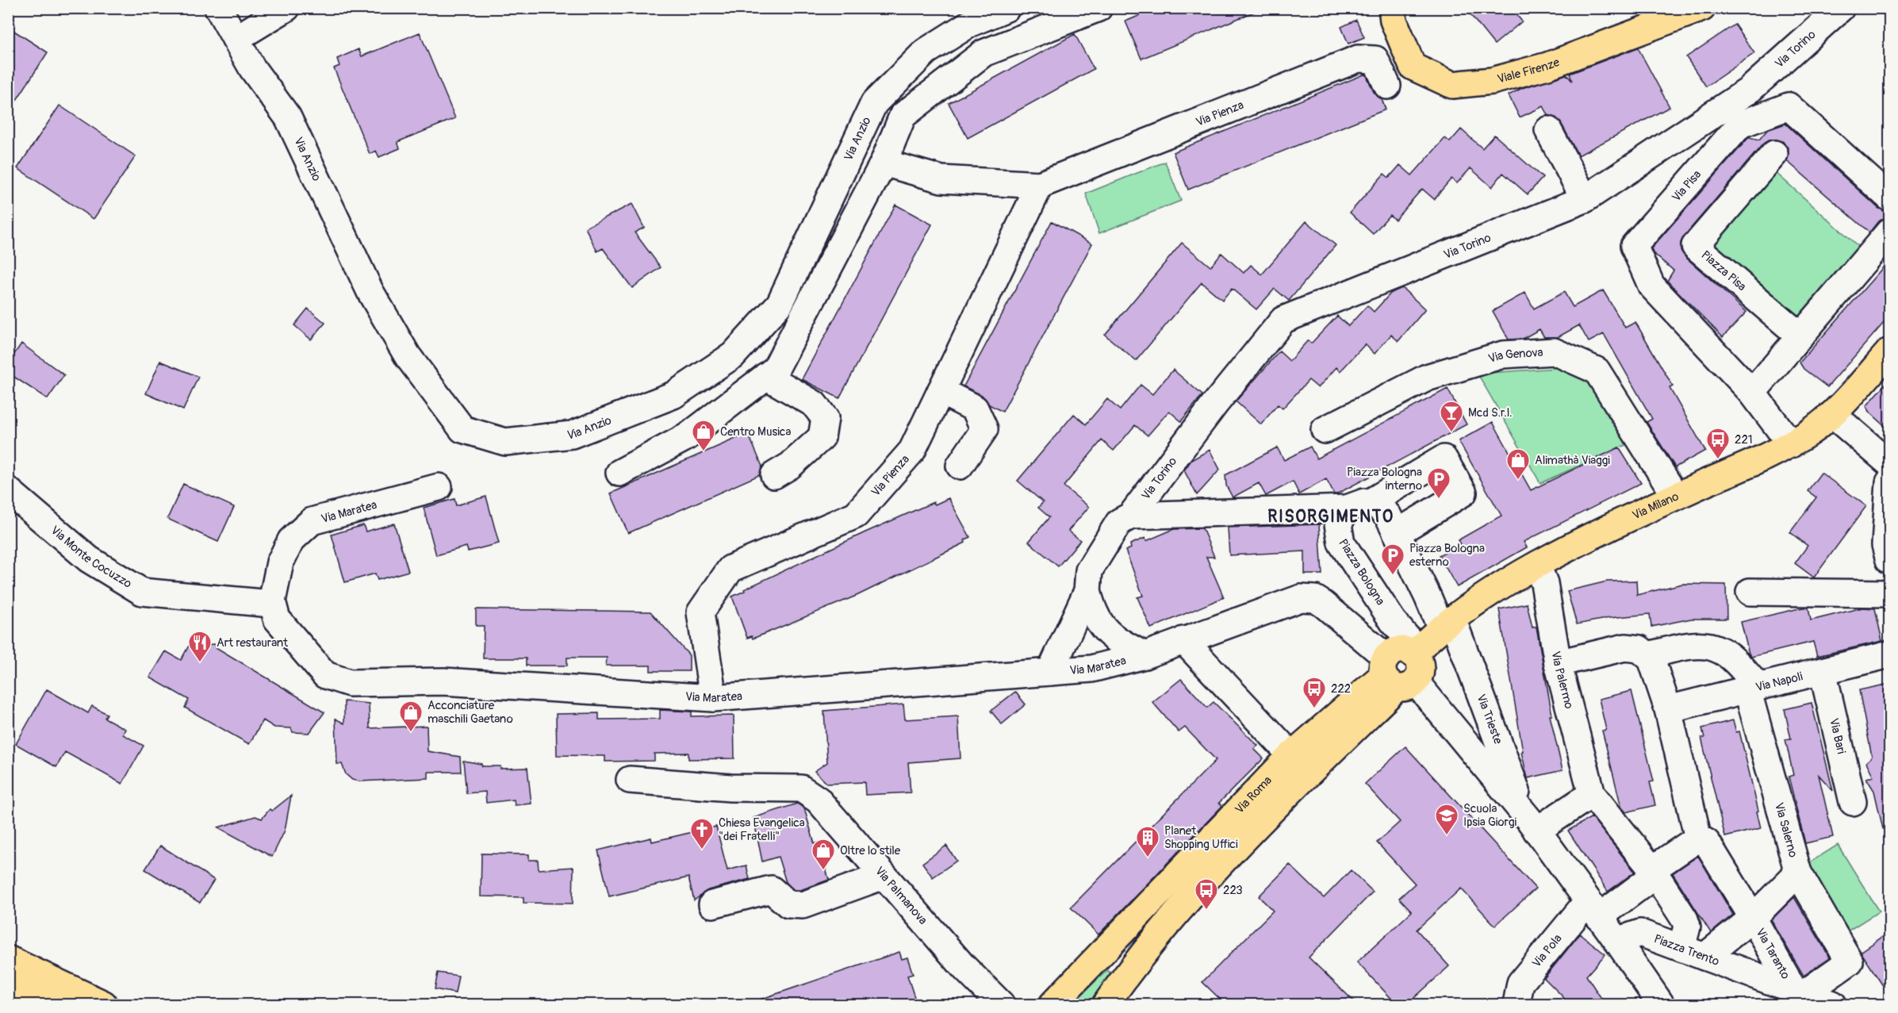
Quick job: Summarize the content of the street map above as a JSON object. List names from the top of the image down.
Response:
{
  "streets": {
    "main road": ["Viale Firenze", "Via Milano", "Via Roma"],
    "street": [
      "Via Torino",
      "Via Pienza",
      "Via Anzio",
      "Via Pisa",
      "Piazza Pisa",
      "Via Genova",
      "Via Maratea",
      "Via Monte Cocuzzo",
      "Piazza Bologna",
      "Via Palermo",
      "Via Napoli",
      "Via Trieste",
      "Via Bari",
      "Via Salerno",
      "Via Palmanova",
      "Piazza Trento",
      "Via Pola",
      "Via Taranto"
    ]
  },
  "crossings": [
    ["Via Torino", "Via Maratea"],
    ["Via Torino", "Piazza Bologna"],
    ["Via Pienza", "Via Maratea"],
    ["Via Pisa", "Via Milano"],
    ["Via Genova", "Via Milano"],
    ["Via Milano", "Piazza Bologna"],
    ["Via Milano", "Via Palermo"],
    ["Via Milano", "Via Trieste"],
    ["Via Maratea", "Via Monte Cocuzzo"],
    ["Via Maratea", "Via Trieste"],
    ["Via Maratea", "Via Roma"],
    ["Via Palermo", "Piazza Trento"],
    ["Via Palermo", "Via Taranto"],
    ["Via Napoli", "Via Bari"],
    ["Via Napoli", "Via Salerno"],
    ["Via Trieste", "Via Roma"],
    ["Via Trieste", "Piazza Trento"],
    ["Via Trieste", "Via Pola"],
    ["Via Salerno", "Piazza Trento"],
    ["Via Salerno", "Via Taranto"],
    ["Piazza Trento", "Via Taranto"]
  ],
  "districts": ["RISORGIMENTO"],
  "places": {
    "bar": ["Mcd S.r.l."],
    "shop": [
      "Centro Musica",
      "Alimathà Viaggi",
      "Acconciature maschili Gaetano",
      "Oltre lo stile"
    ],
    "bus stop": ["221", "222", "223"],
    "parking": ["Piazza Bologna interno", "Piazza Bologna esterno"],
    "restaurant": ["Art restaurant"],
    "school or university": ["Scuola Ipsia Giorgi"],
    "church": ["Chiesa Evangelica \"dei Fratelli\""],
    "building": ["Planet Shopping Uffici"]
  }
}
